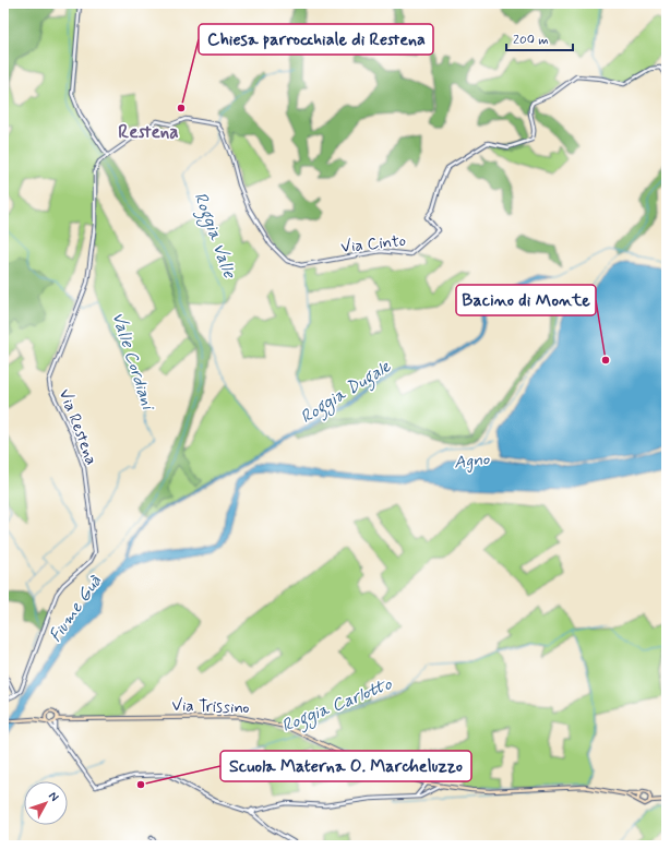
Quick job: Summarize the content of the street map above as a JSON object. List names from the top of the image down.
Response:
{
  "streets": {
    "main road": ["Via Trissino"],
    "street": ["Via Cinto", "Via Restena"]
  },
  "crossings": [
    ["Via Cinto", "Via Restena"]
  ],
  "districts": ["Restena"],
  "water": [
    "Roggia Valle",
    "Valle Cordiani",
    "Roggia Dugale",
    "Agno",
    "Fiume Guà",
    "Roggia Carlotto"
  ],
  "places": ["Chiesa parrocchiale di Restena", "Bacino di Monte", "Scuola Materna O. Marcheluzzo"],
  "scale_bar": "200 m",
  "north": "top right"
}
